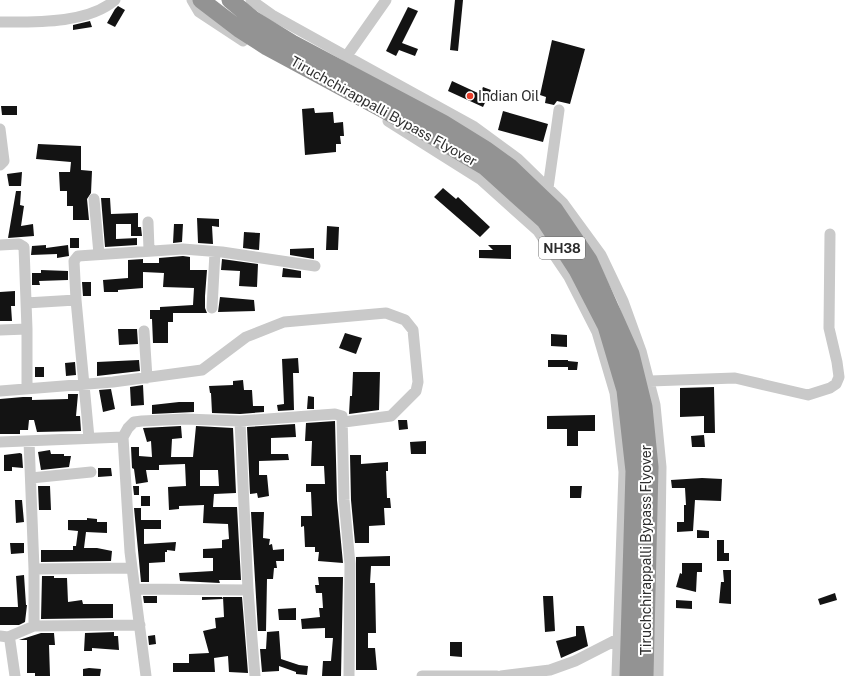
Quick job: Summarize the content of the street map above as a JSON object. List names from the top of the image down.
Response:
{
  "streets": {
    "highway": ["Tiruchchirappalli Bypass Flyover", "NH38"]
  },
  "places": ["Indian Oil"]
}
